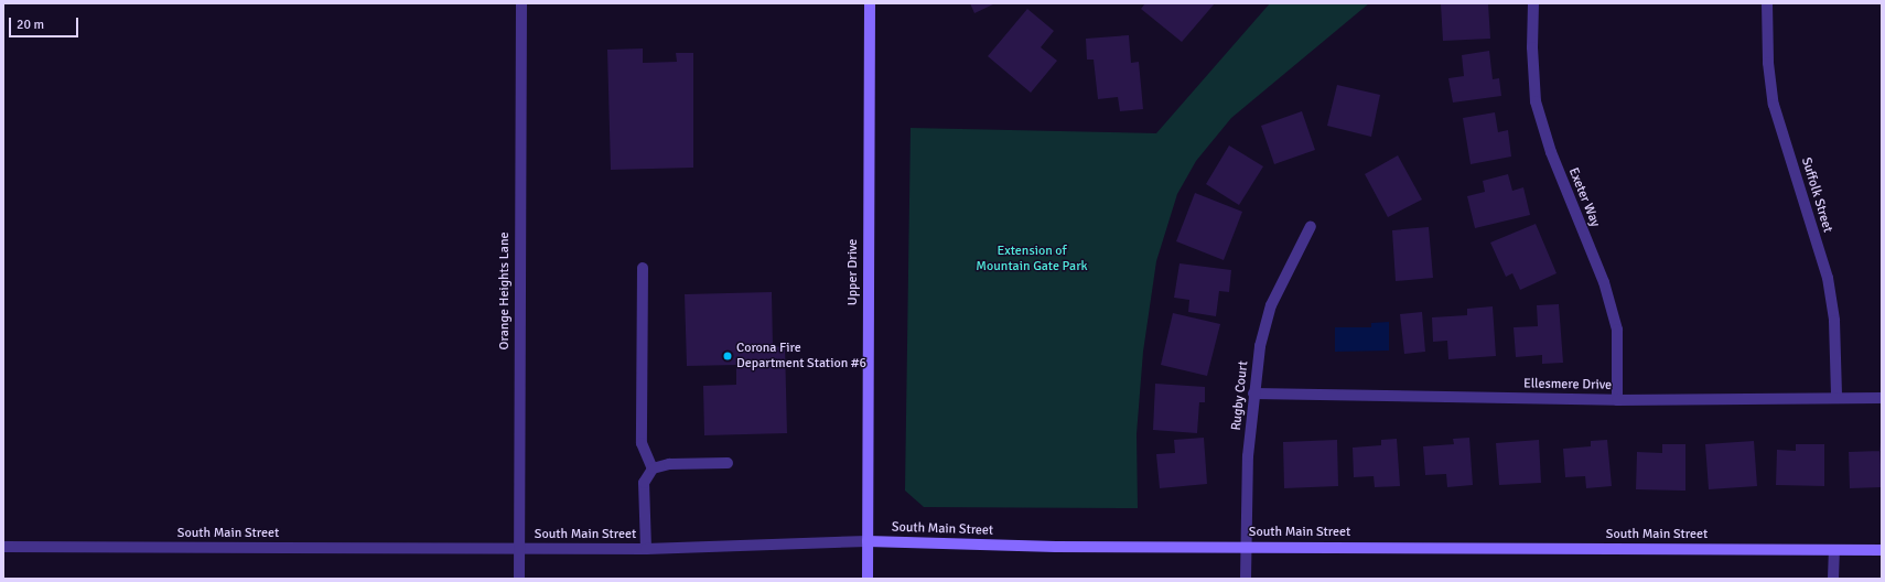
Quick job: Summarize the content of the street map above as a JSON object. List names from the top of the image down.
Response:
{
  "streets": {
    "main road": ["Upper Drive", "South Main Street"],
    "street": [
      "Suffolk Street",
      "Exeter Way",
      "Orange Heights Lane",
      "Ellesmere Drive",
      "Rugby Court"
    ]
  },
  "crossings": [
    ["Suffolk Street", "Ellesmere Drive"],
    ["Exeter Way", "Ellesmere Drive"],
    ["Upper Drive", "South Main Street"],
    ["Orange Heights Lane", "South Main Street"],
    ["Ellesmere Drive", "Rugby Court"],
    ["Rugby Court", "South Main Street"]
  ],
  "parks": ["Extension of Mountain Gate Park"],
  "places": ["Corona Fire Department Station #6"],
  "scale_bar": "20 m"
}
